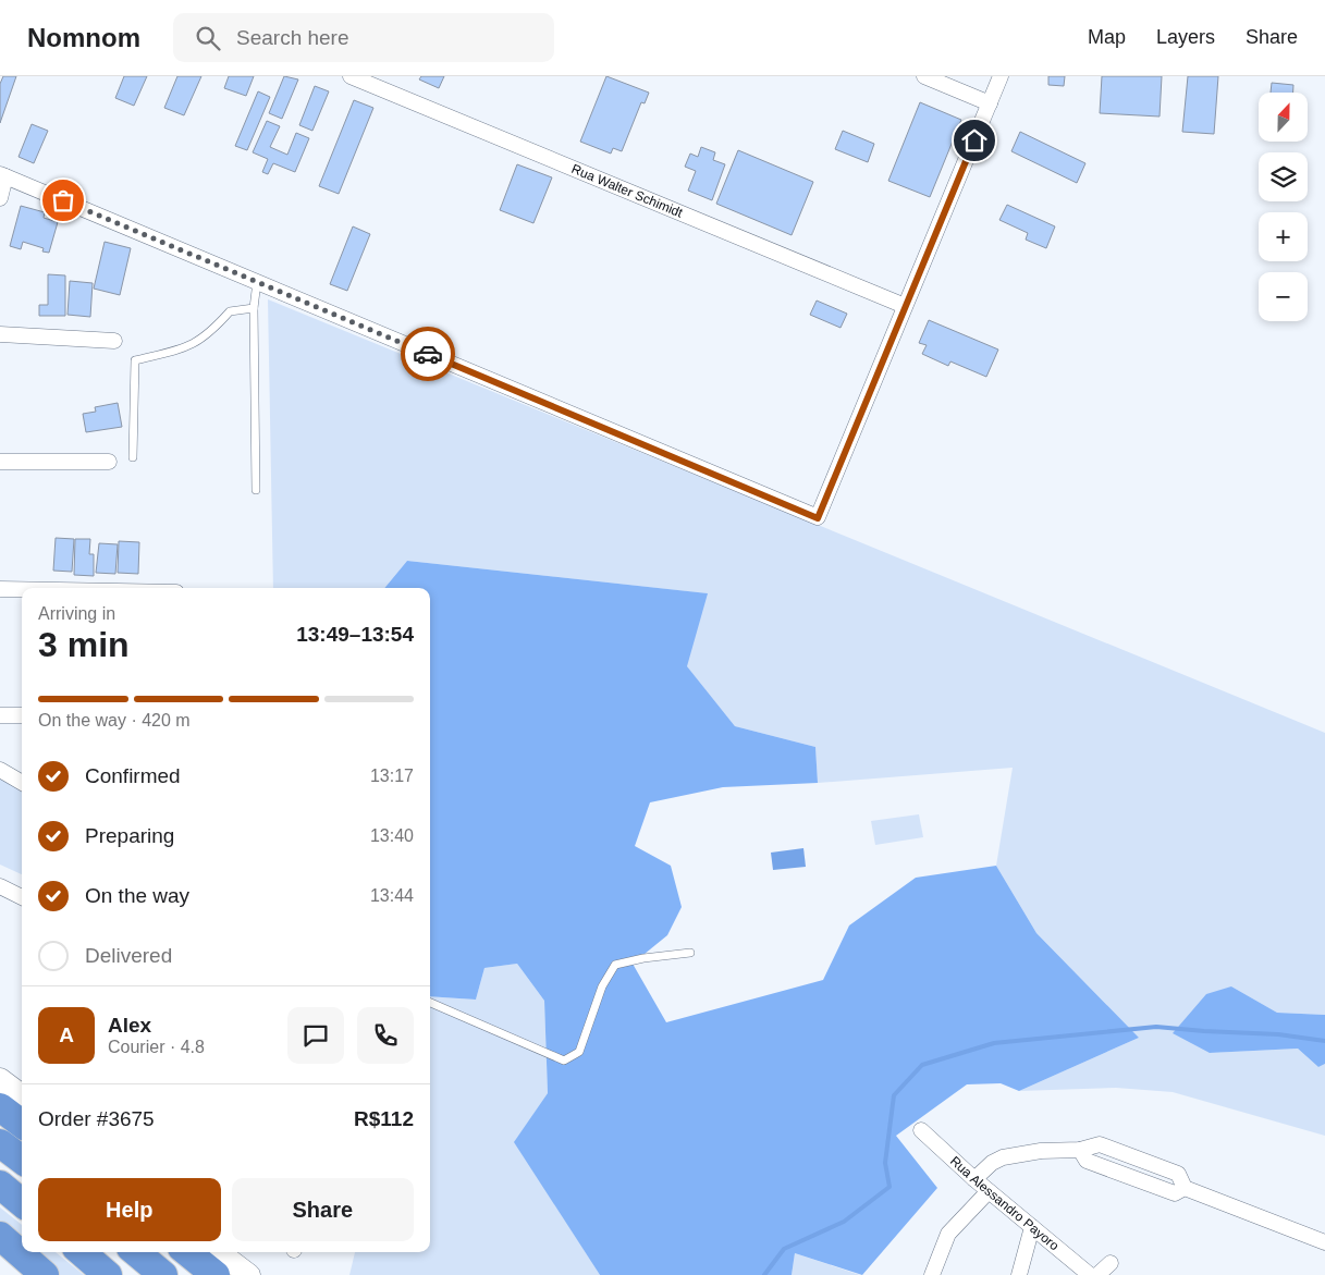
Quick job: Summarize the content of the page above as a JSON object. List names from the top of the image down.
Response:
{
  "streets": {
    "street": ["Rua Walter Schimidt", "Rua Alessandro Payoro"]
  },
  "north": "top",
  "page": {
    "header": "Nomnom",
    "search": "Search here",
    "nav": ["Map", "Layers", "Share"],
    "map_buttons": ["+", "−"],
    "heading": ["3 min", "Arriving in", "13:49–13:54"],
    "panel": [
      "Alex",
      "Courier · 4.8",
      "Order #3675",
      "R$112"
    ],
    "bar": "On the way · 420 m",
    "list": [
      ["Confirmed", "13:17"],
      ["Preparing", "13:40"],
      ["On the way", "13:44"],
      "Delivered"
    ],
    "round": "A",
    "buttons": ["Help", "Share"]
  }
}
